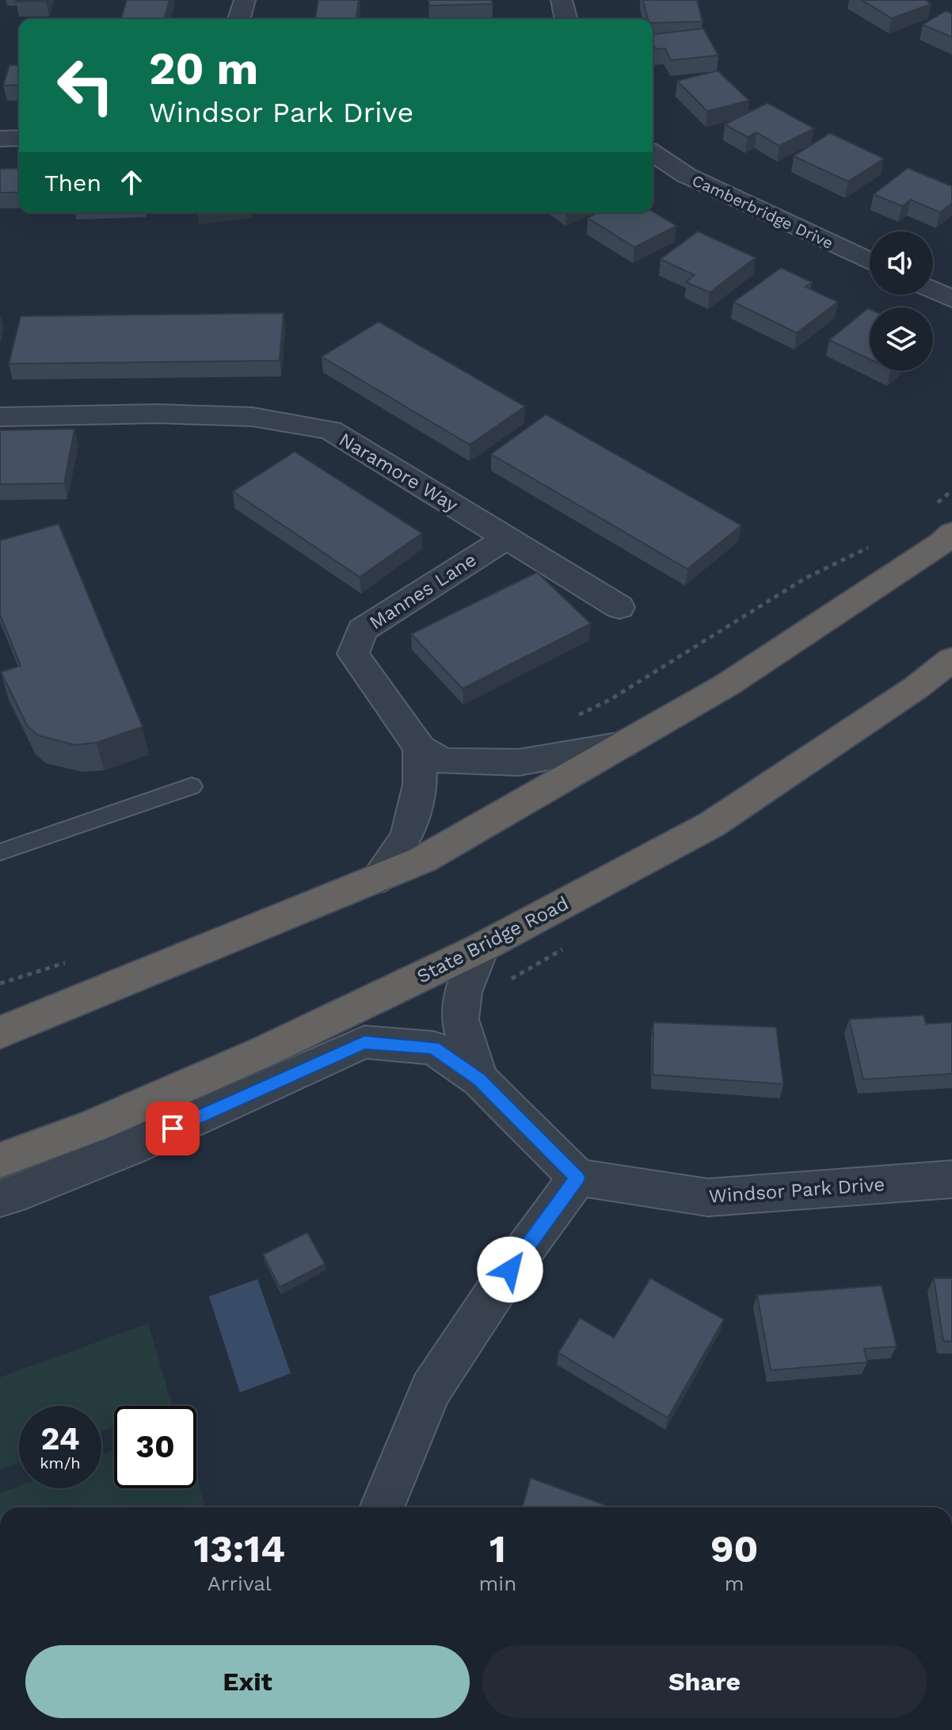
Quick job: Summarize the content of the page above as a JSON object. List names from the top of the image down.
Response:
{
  "streets": {
    "highway": ["State Bridge Road"],
    "street": [
      "Camberbridge Drive",
      "Naramore Way",
      "Mannes Lane",
      "Windsor Park Drive"
    ]
  },
  "crossings": [
    ["Naramore Way", "Mannes Lane"]
  ],
  "page": {
    "turn": ["20 m", "Windsor Park Drive"],
    "then": "Then",
    "speed": "24 km/h",
    "limit": "30",
    "eta": [
      "13:14",
      "Arrival",
      "1",
      "min",
      "90",
      "m"
    ],
    "buttons": ["Exit", "Share"]
  }
}
